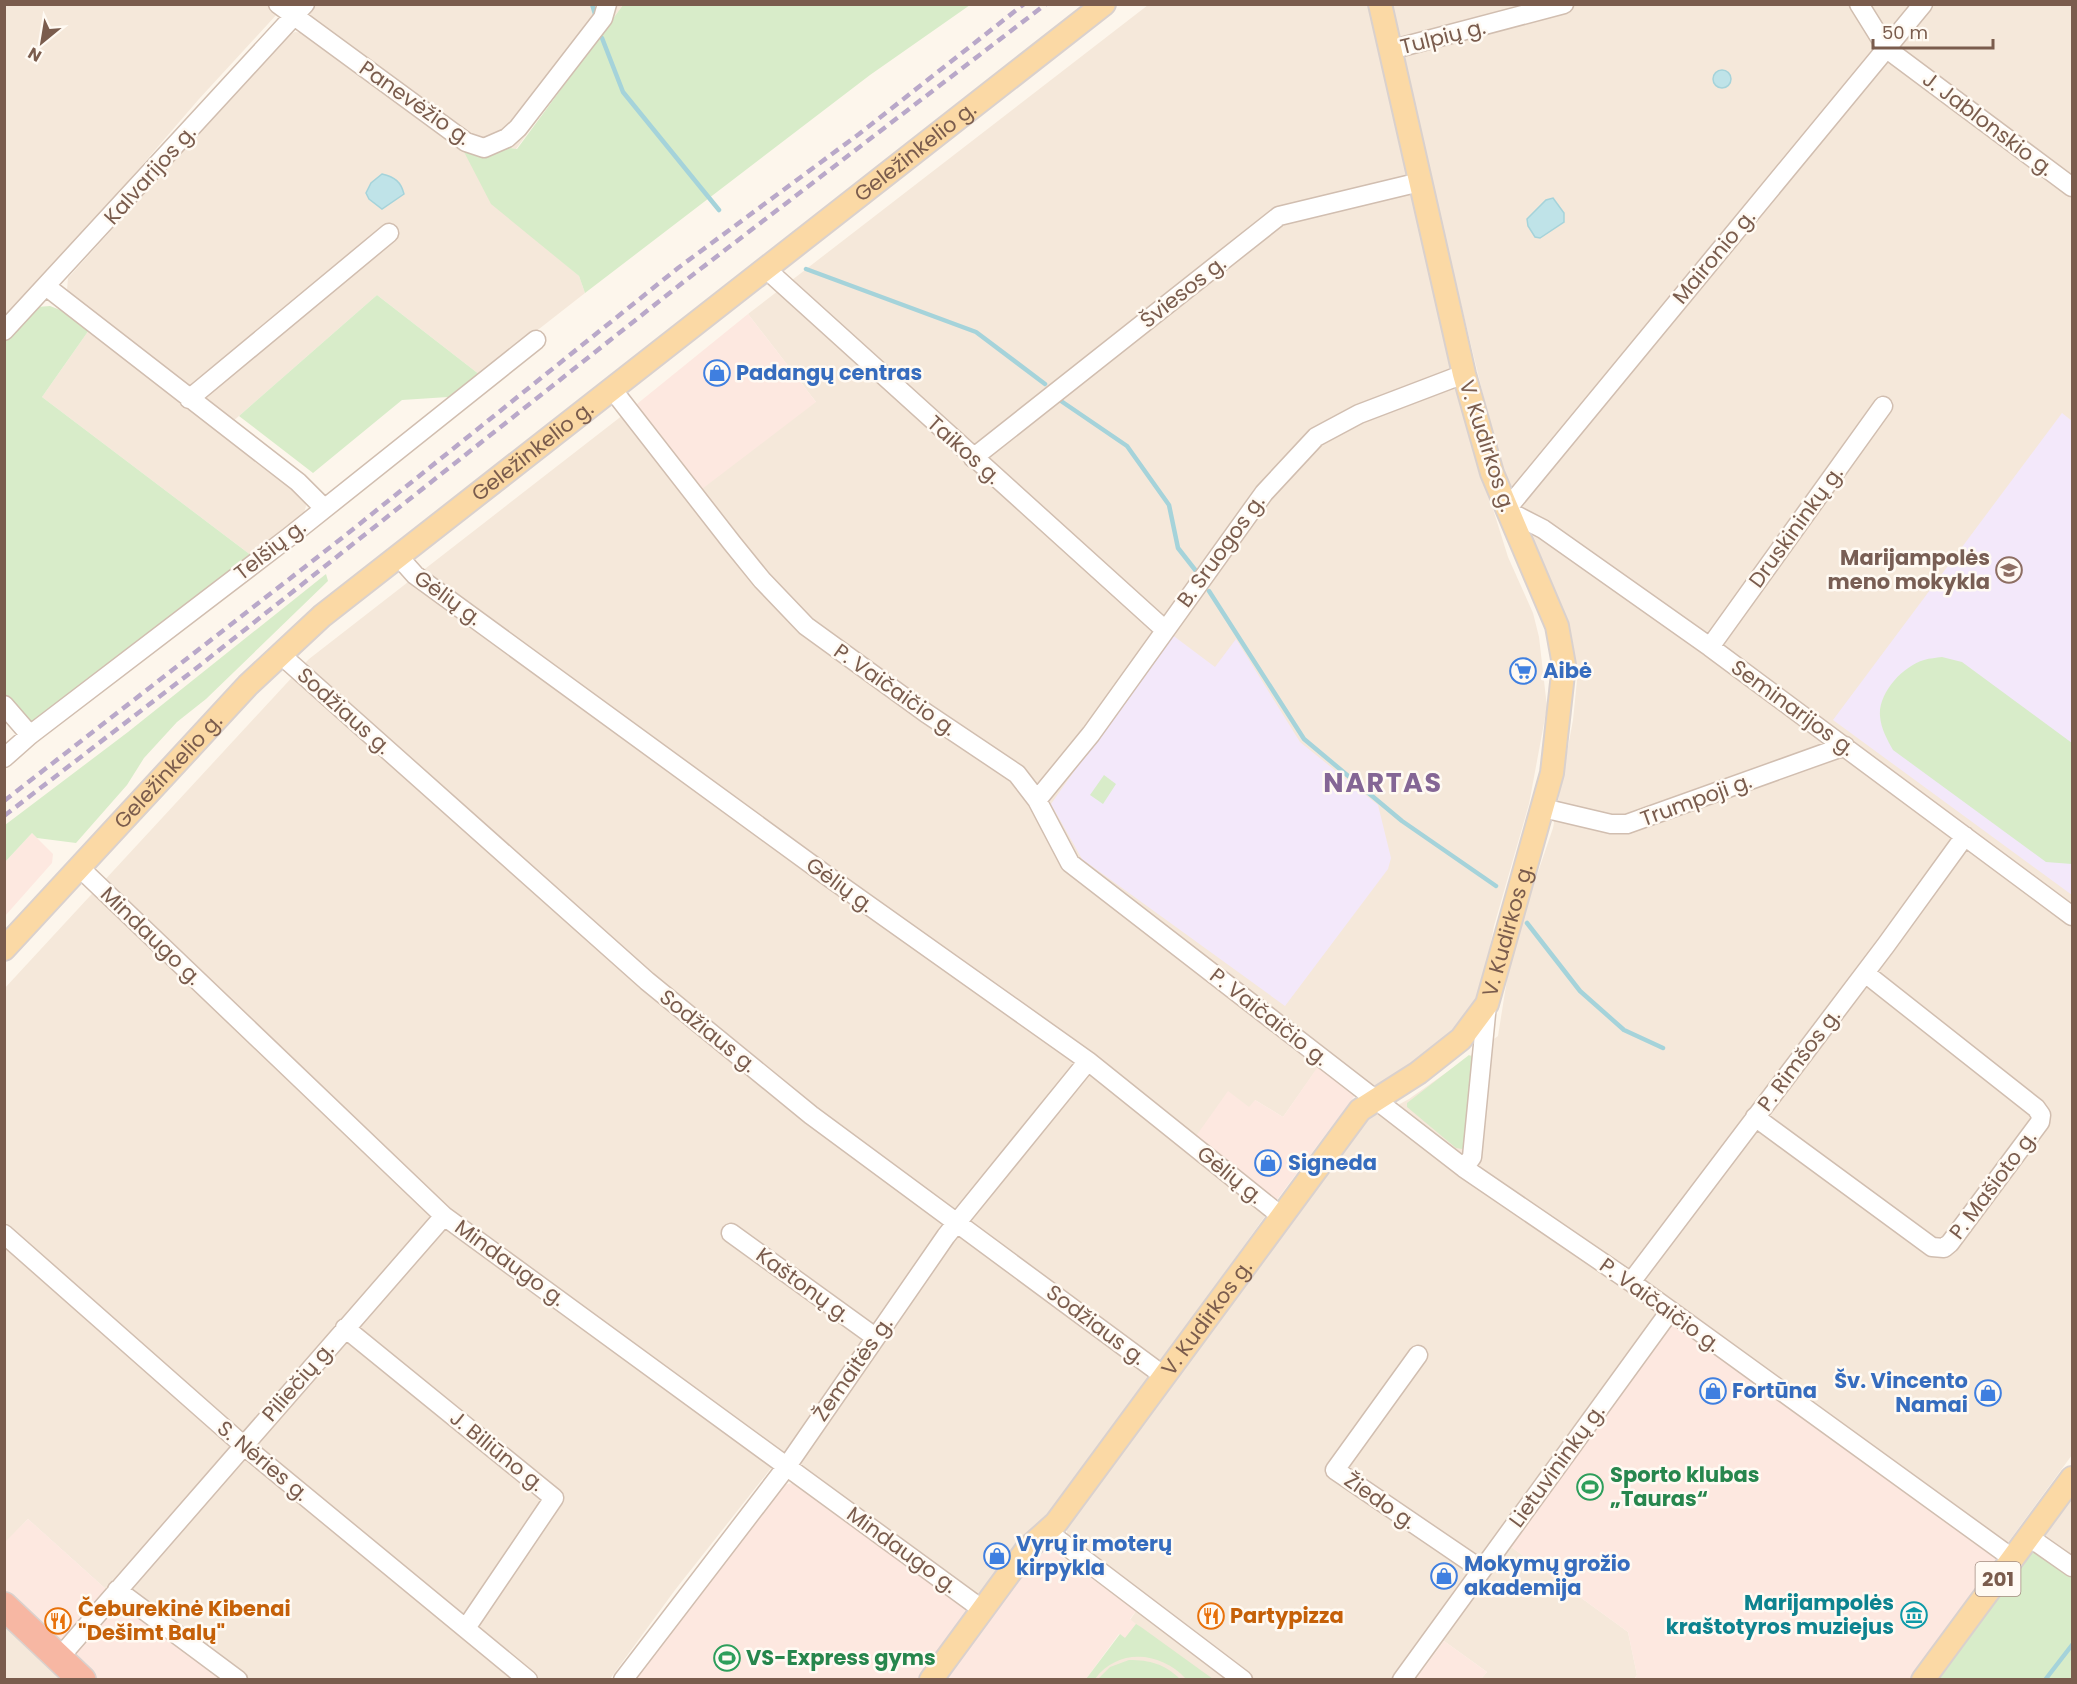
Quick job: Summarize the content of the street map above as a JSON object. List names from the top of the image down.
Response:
{
  "streets": {
    "main road": ["Geležinkelio g.", "V. Kudirkos g.", "201"],
    "street": [
      "Tulpių g.",
      "Panevėžio g.",
      "J. Jablonskio g.",
      "Kalvarijos g.",
      "Maironio g.",
      "Šviesos g.",
      "Taikos g.",
      "Druskininkų g.",
      "Telšių g.",
      "B. Sruogos g.",
      "Gėlių g.",
      "P. Vaičaičio g.",
      "Seminarijos g.",
      "Sodžiaus g.",
      "Trumpoji g.",
      "Mindaugo g.",
      "P. Rimšos g.",
      "P. Mašioto g.",
      "Kaštonų g.",
      "Žemaitės g.",
      "Piliečių g.",
      "J. Biliūno g.",
      "S. Nėries g.",
      "Lietuvininkų g.",
      "Žiedo g."
    ]
  },
  "crossings": [
    ["Tulpių g.", "V. Kudirkos g."],
    ["Panevėžio g.", "Kalvarijos g."],
    ["J. Jablonskio g.", "Maironio g."],
    ["Geležinkelio g.", "Taikos g."],
    ["Geležinkelio g.", "Gėlių g."],
    ["Geležinkelio g.", "P. Vaičaičio g."],
    ["Geležinkelio g.", "Sodžiaus g."],
    ["Geležinkelio g.", "Mindaugo g."],
    ["Maironio g.", "V. Kudirkos g."],
    ["Maironio g.", "Seminarijos g."],
    ["Šviesos g.", "V. Kudirkos g."],
    ["Šviesos g.", "Taikos g."],
    ["V. Kudirkos g.", "B. Sruogos g."],
    ["V. Kudirkos g.", "Gėlių g."],
    ["V. Kudirkos g.", "P. Vaičaičio g."],
    ["V. Kudirkos g.", "Seminarijos g."],
    ["V. Kudirkos g.", "Sodžiaus g."],
    ["V. Kudirkos g.", "Trumpoji g."],
    ["V. Kudirkos g.", "Mindaugo g."],
    ["Taikos g.", "B. Sruogos g."],
    ["Druskininkų g.", "Seminarijos g."],
    ["B. Sruogos g.", "P. Vaičaičio g."],
    ["Gėlių g.", "Žemaitės g."],
    ["P. Vaičaičio g.", "P. Rimšos g."],
    ["P. Vaičaičio g.", "Lietuvininkų g."],
    ["P. Vaičaičio g.", "201"],
    ["Seminarijos g.", "Trumpoji g."],
    ["Seminarijos g.", "P. Rimšos g."],
    ["Sodžiaus g.", "Žemaitės g."],
    ["Mindaugo g.", "Žemaitės g."],
    ["Mindaugo g.", "Piliečių g."],
    ["P. Rimšos g.", "P. Mašioto g."],
    ["Kaštonų g.", "Žemaitės g."],
    ["Piliečių g.", "J. Biliūno g."],
    ["Piliečių g.", "S. Nėries g."],
    ["J. Biliūno g.", "S. Nėries g."],
    ["Lietuvininkų g.", "Žiedo g."]
  ],
  "districts": ["NARTAS"],
  "places": {
    "shop": [
      "Padangų centras",
      "Signeda",
      "Fortūna",
      "Šv. Vincento Namai",
      "Vyrų ir moterų kirpykla",
      "Mokymų grožio akademija"
    ],
    "school or university": ["Marijampolės meno mokykla"],
    "supermarket": ["Aibė"],
    "sports": ["Sporto klubas „Tauras“", "VS-Express gyms"],
    "museum": ["Marijampolės kraštotyros muziejus"],
    "restaurant": ["Partypizza", "Čeburekinė Kibenai \"Dešimt Balų\""]
  },
  "scale_bar": "50 m",
  "north": "bottom left"
}
